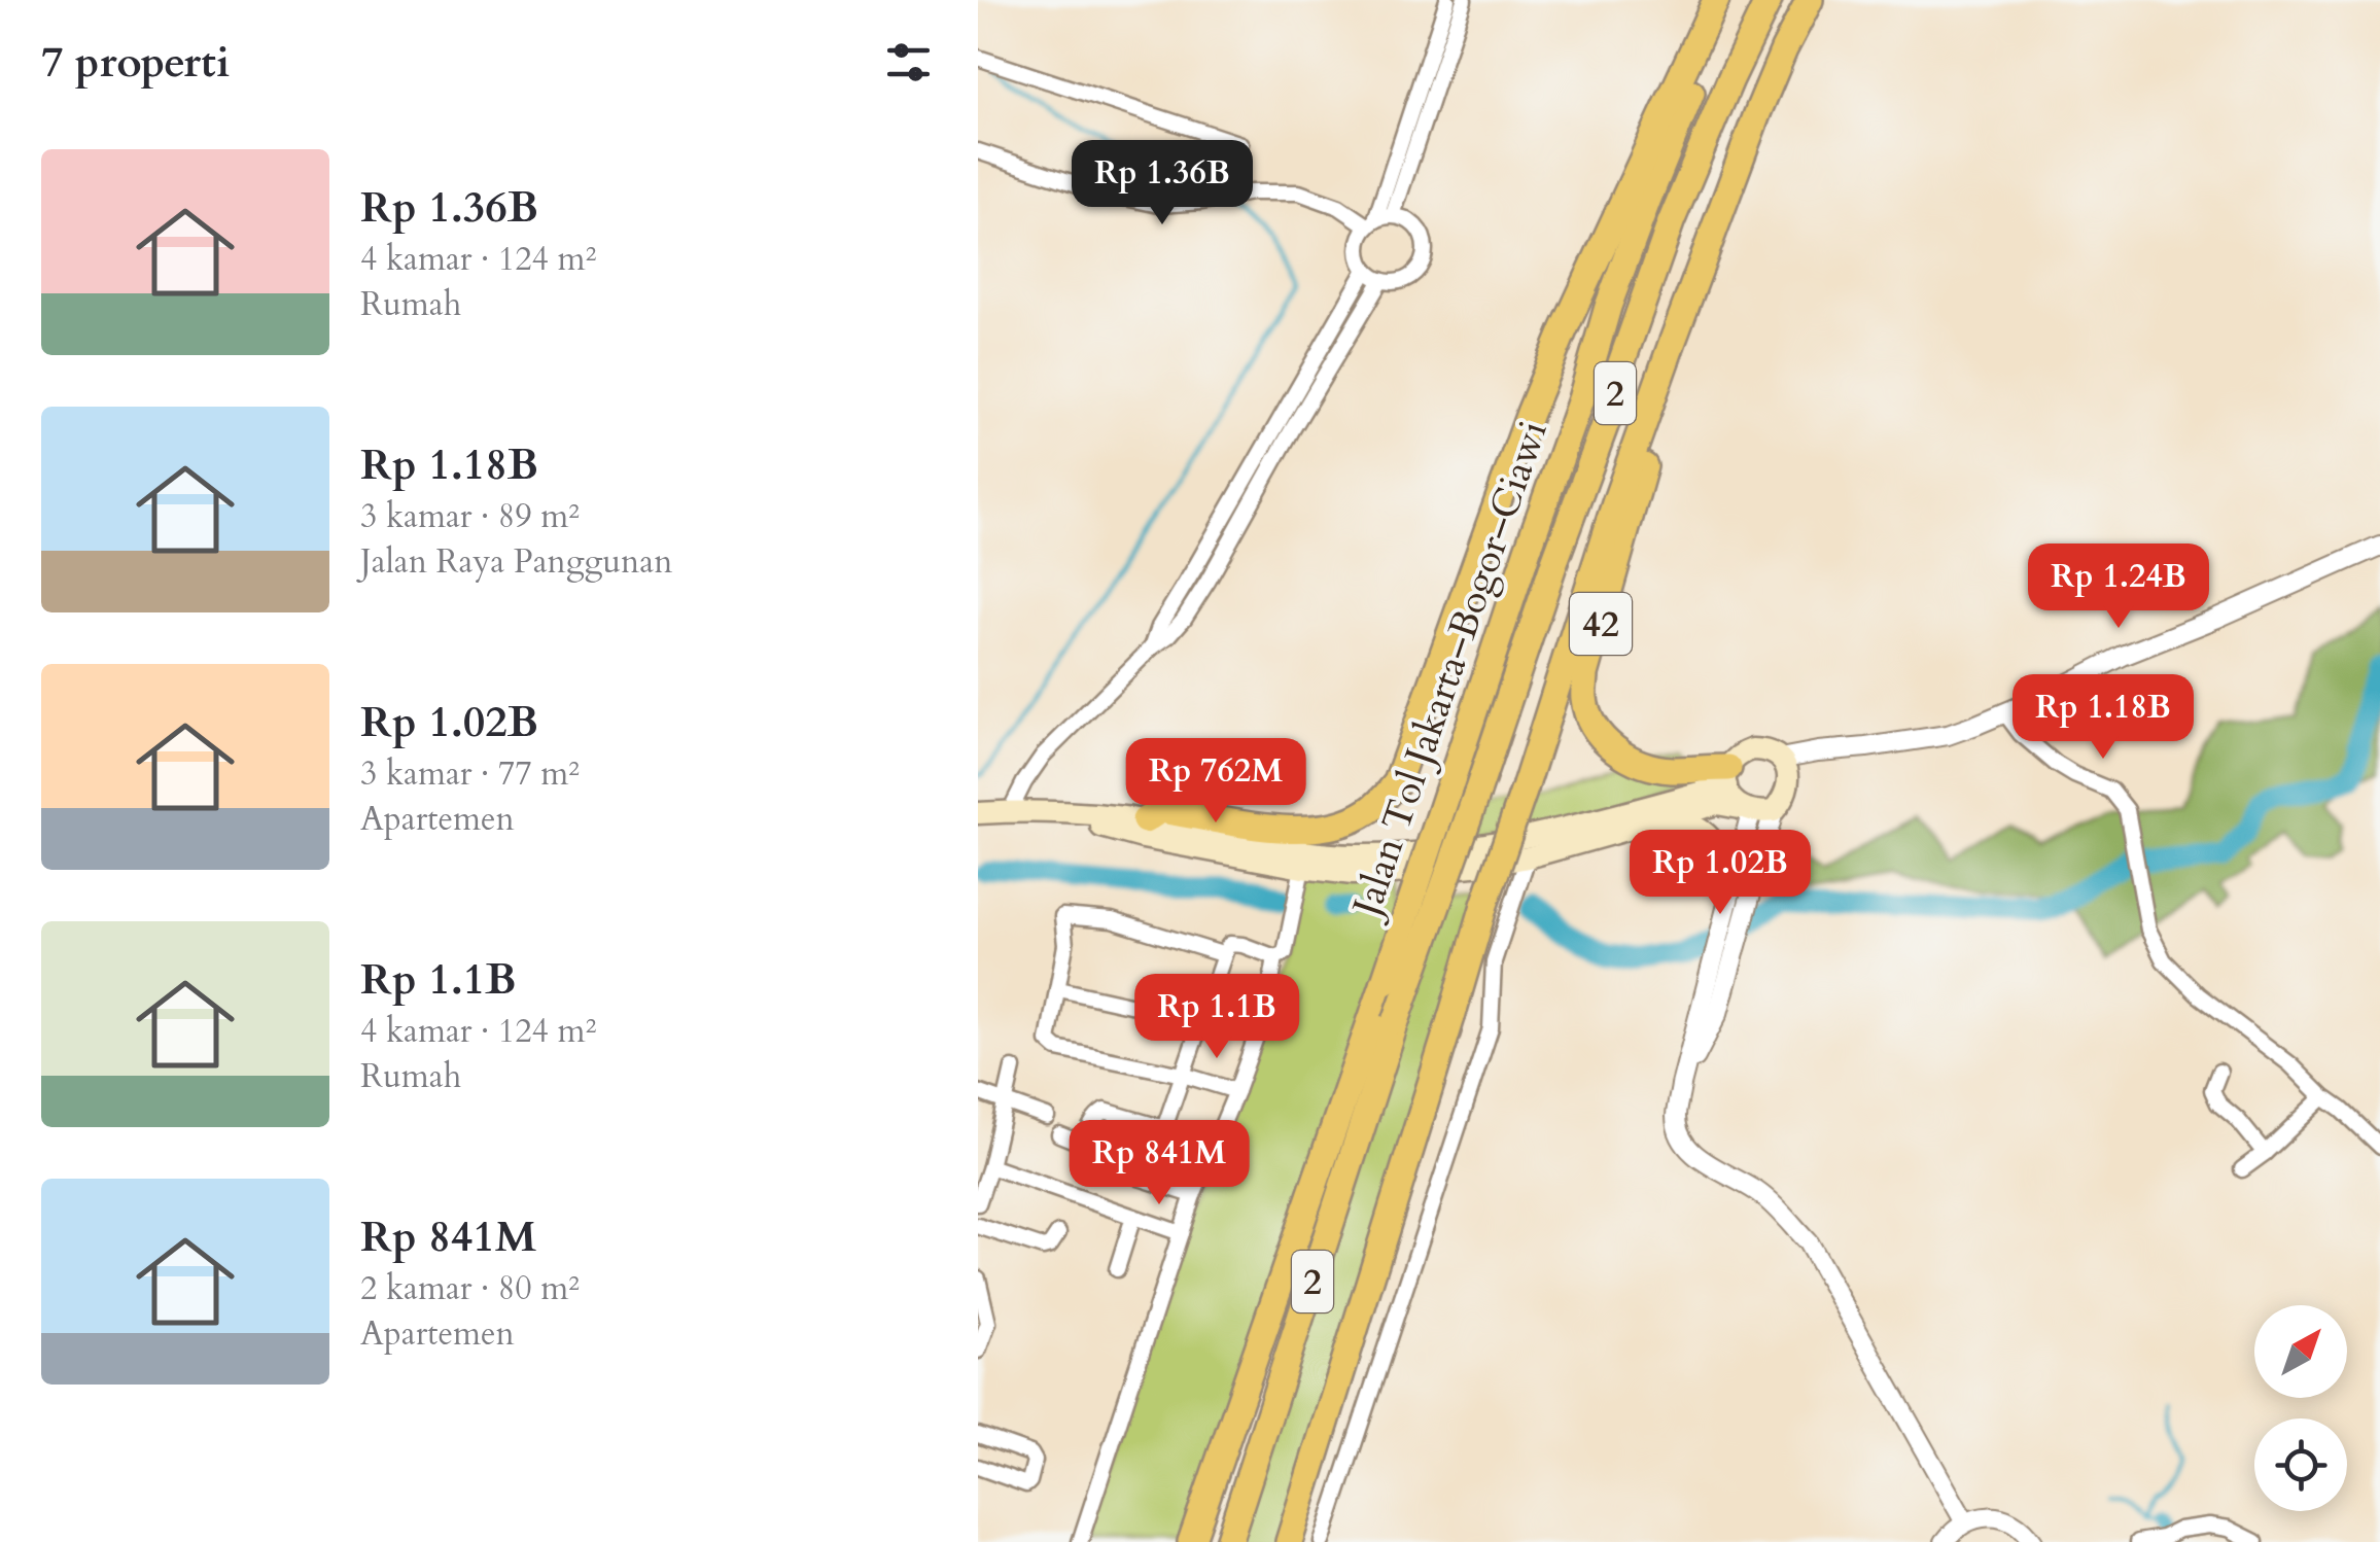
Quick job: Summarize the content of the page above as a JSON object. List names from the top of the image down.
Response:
{
  "streets": {
    "highway": ["2", "42", "Jalan Tol Jakarta–Bogor–Ciawi"]
  },
  "north": "top right",
  "page": {
    "heading": "7 properti",
    "list": [
      {
        "name": "Rp 1.36B",
        "note": "4 kamar · 124 m² · Rumah"
      },
      {
        "name": "Rp 1.18B",
        "note": "3 kamar · 89 m² · Jalan Raya Panggunan"
      },
      {
        "name": "Rp 1.02B",
        "note": "3 kamar · 77 m² · Apartemen"
      },
      {
        "name": "Rp 1.1B",
        "note": "4 kamar · 124 m² · Rumah"
      },
      {
        "name": "Rp 841M",
        "note": "2 kamar · 80 m² · Apartemen"
      }
    ],
    "price": [
      "Rp 1.36B",
      "Rp 1.24B",
      "Rp 1.18B",
      "Rp 762M",
      "Rp 1.02B",
      "Rp 1.1B",
      "Rp 841M"
    ]
  }
}
